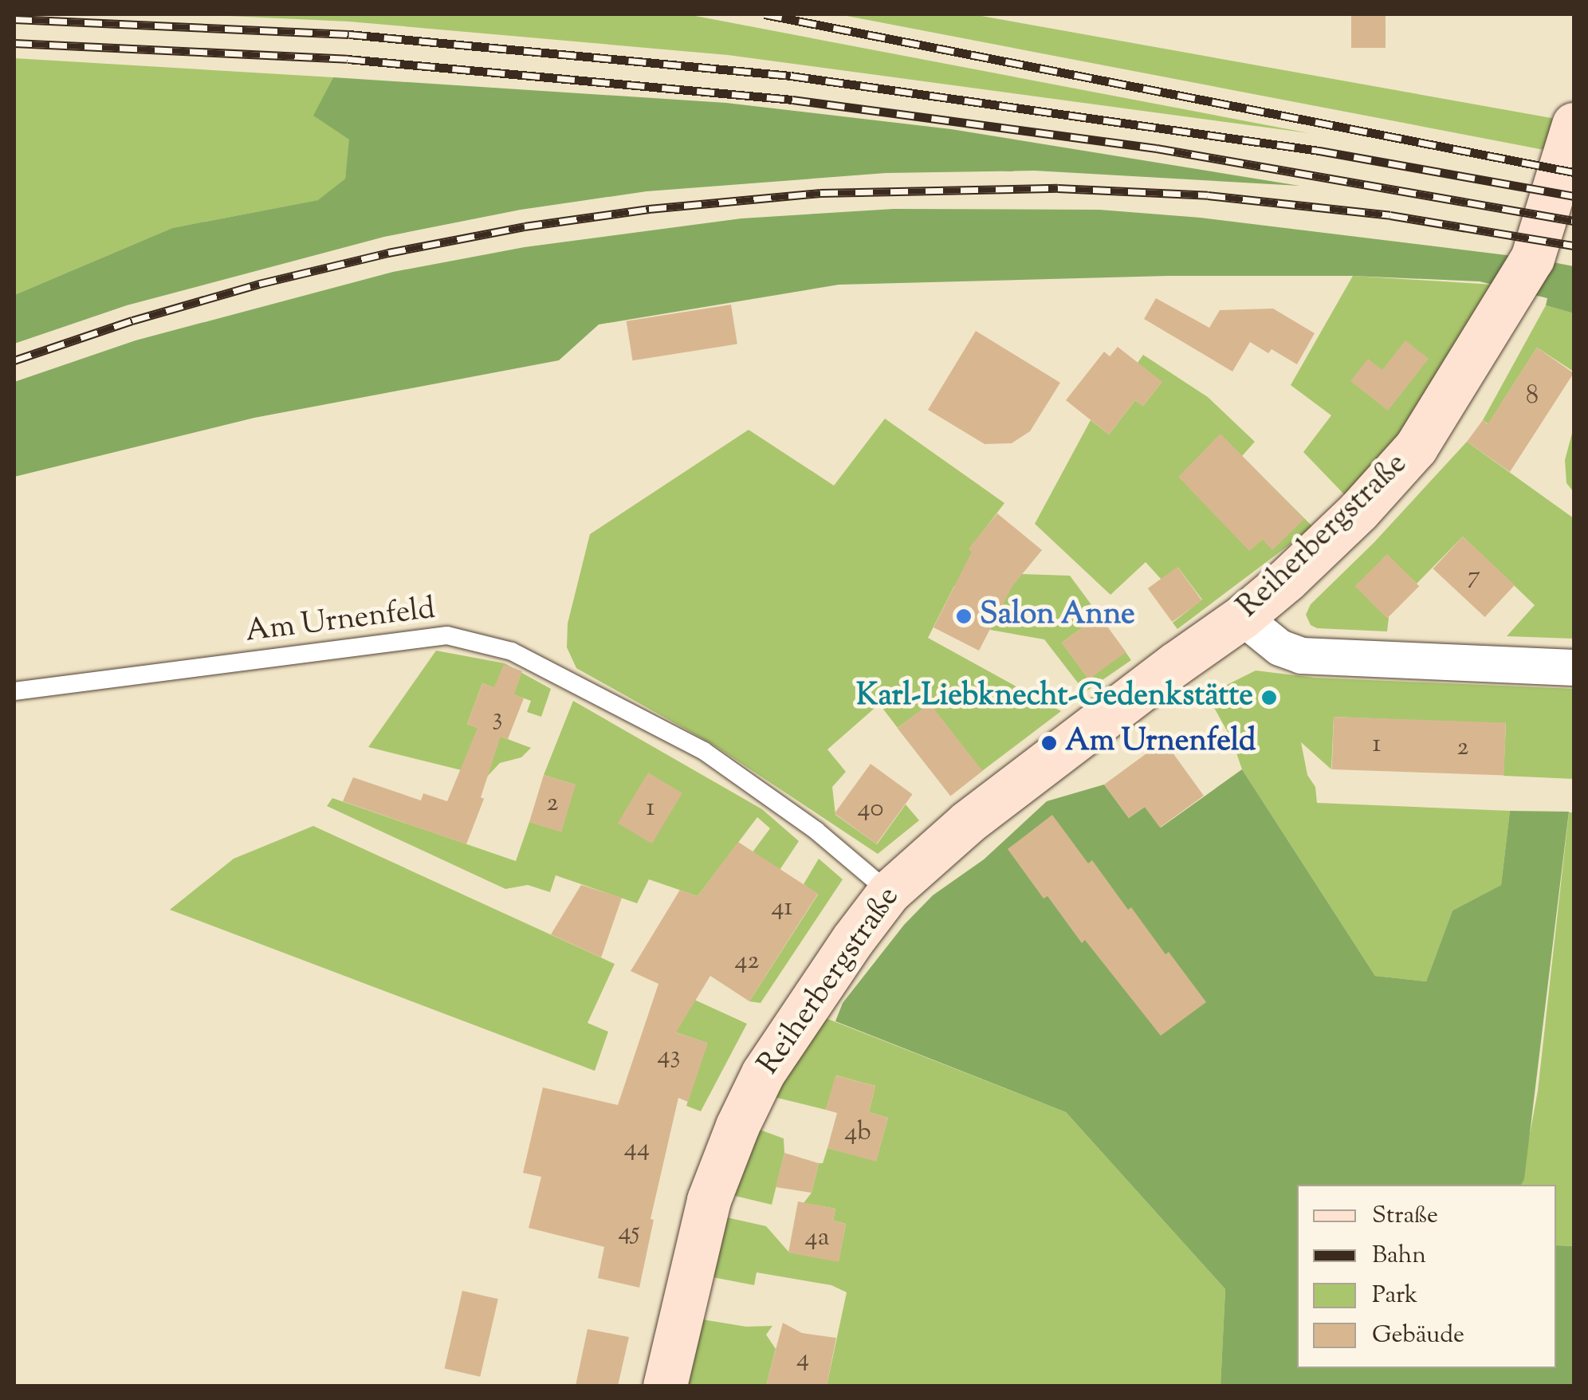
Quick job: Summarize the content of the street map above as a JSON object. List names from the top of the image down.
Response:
{
  "streets": {
    "street": ["Reiherbergstraße"],
    "lane": ["Am Urnenfeld"]
  },
  "crossings": [
    ["Reiherbergstraße", "Am Urnenfeld"]
  ],
  "places": ["Salon Anne", "Karl-Liebknecht-Gedenkstätte", "Am Urnenfeld"],
  "house_numbers": [
    "8",
    "7",
    "3",
    "1",
    "2",
    "2",
    "1",
    "40",
    "41",
    "42",
    "43",
    "4b",
    "44",
    "45",
    "4a",
    "4"
  ],
  "legend": [
    "Straße",
    "Bahn",
    "Park",
    "Gebäude"
  ]
}
